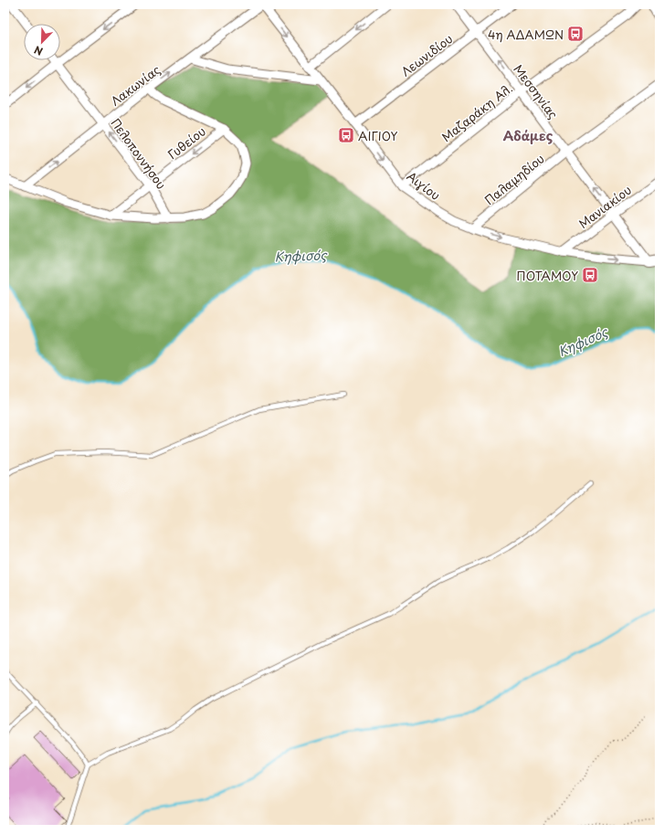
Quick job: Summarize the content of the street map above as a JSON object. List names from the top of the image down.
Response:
{
  "streets": {
    "street": [
      "Λεωνιδίου",
      "Λακωνίας",
      "Μεσσηνίας",
      "Μαζαράκη Αλ.",
      "Γυθείου",
      "Πελοποννήσου",
      "Παλαμηδίου",
      "Αιγίου",
      "Μανιακίου"
    ]
  },
  "crossings": [
    ["Λεωνιδίου", "Μεσσηνίας"],
    ["Λεωνιδίου", "Αιγίου"],
    ["Λακωνίας", "Πελοποννήσου"],
    ["Λακωνίας", "Αιγίου"],
    ["Μεσσηνίας", "Μαζαράκη Αλ."],
    ["Μεσσηνίας", "Παλαμηδίου"],
    ["Μεσσηνίας", "Αιγίου"],
    ["Μεσσηνίας", "Μανιακίου"],
    ["Μαζαράκη Αλ.", "Αιγίου"],
    ["Γυθείου", "Πελοποννήσου"],
    ["Παλαμηδίου", "Αιγίου"],
    ["Αιγίου", "Μανιακίου"]
  ],
  "one_way": [
    "Λακωνίας",
    "Μεσσηνίας",
    "Γυθείου",
    "Αιγίου"
  ],
  "districts": ["Αδάμες"],
  "water": ["Κηφισός"],
  "places": {
    "bus stop": ["4η ΑΔΑΜΩΝ", "ΑΙΓΙΟΥ", "ΠΟΤΑΜΟΥ"]
  },
  "north": "bottom left"
}
